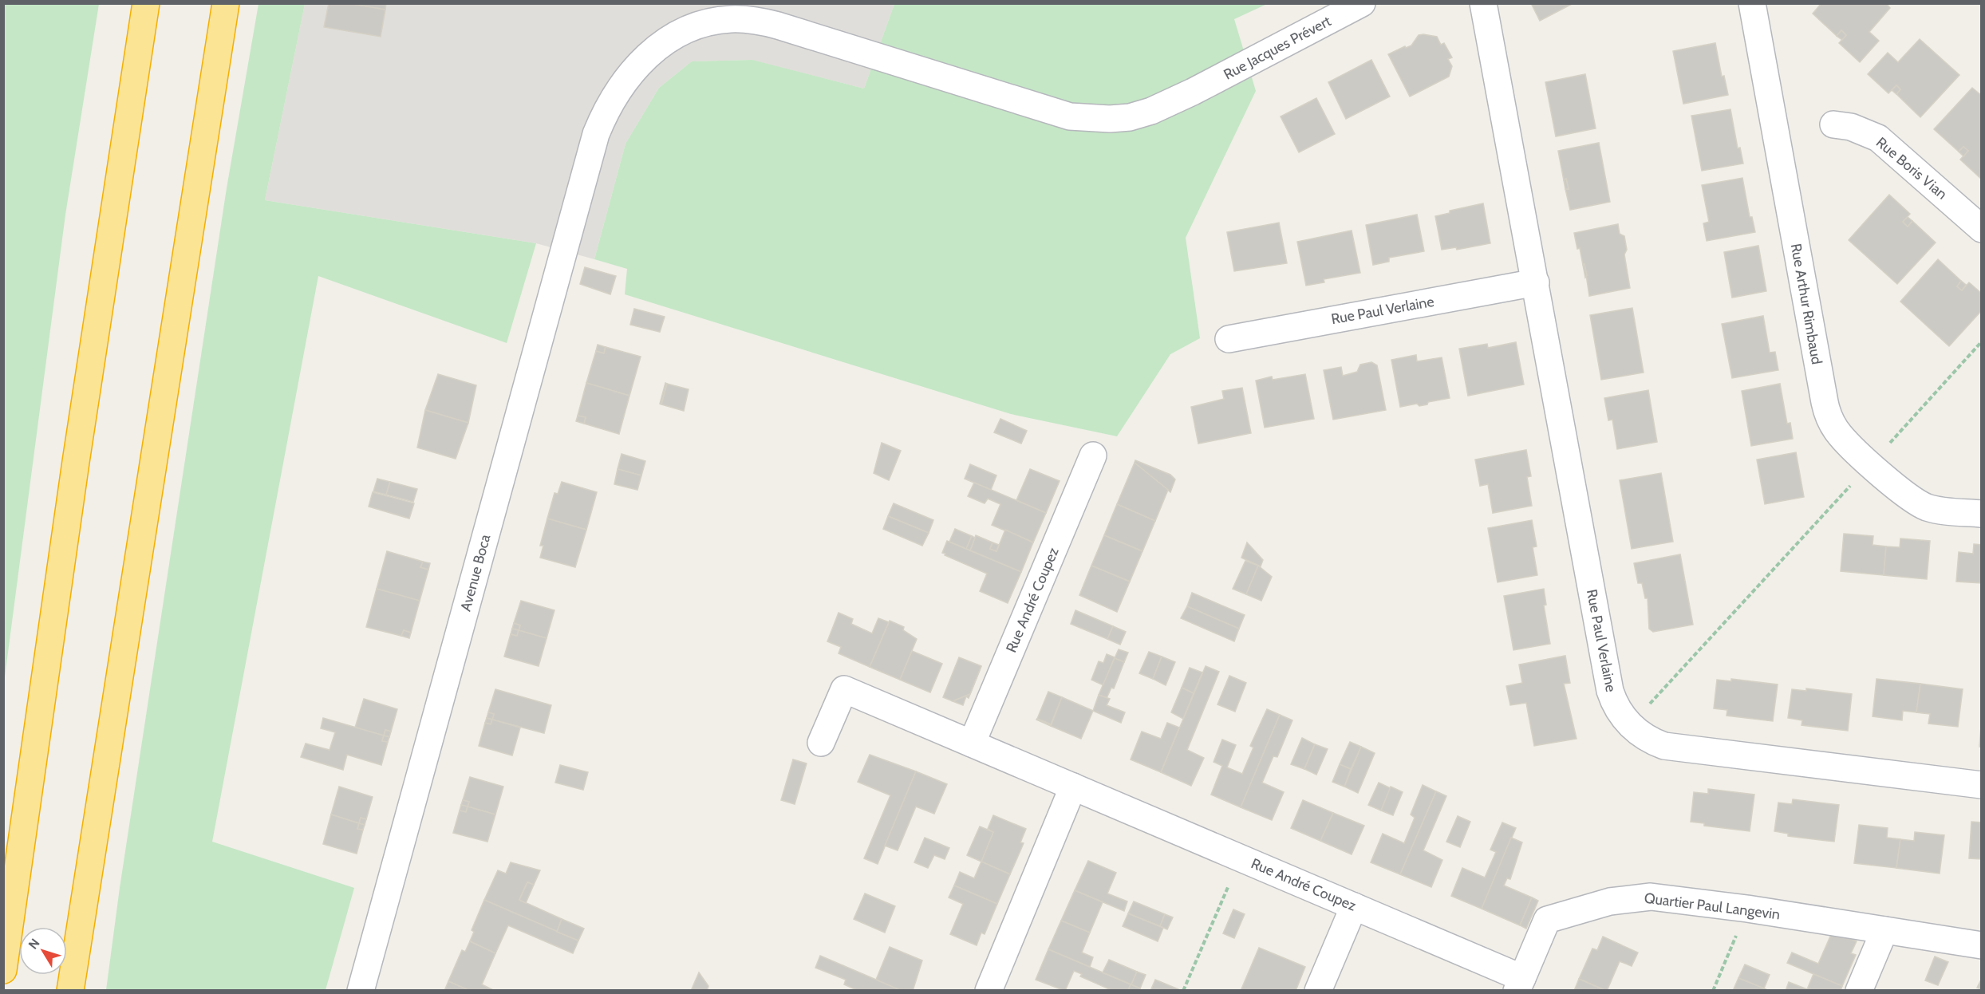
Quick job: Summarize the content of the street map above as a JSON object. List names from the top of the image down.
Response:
{
  "streets": {
    "street": [
      "Rue Jacques Prévert",
      "Rue Boris Vian",
      "Rue Arthur Rimbaud",
      "Rue Paul Verlaine",
      "Avenue Boca",
      "Rue André Coupez",
      "Quartier Paul Langevin"
    ]
  },
  "crossings": [
    ["Rue Jacques Prévert", "Avenue Boca"],
    ["Rue André Coupez", "Quartier Paul Langevin"]
  ],
  "north": "top left"
}
